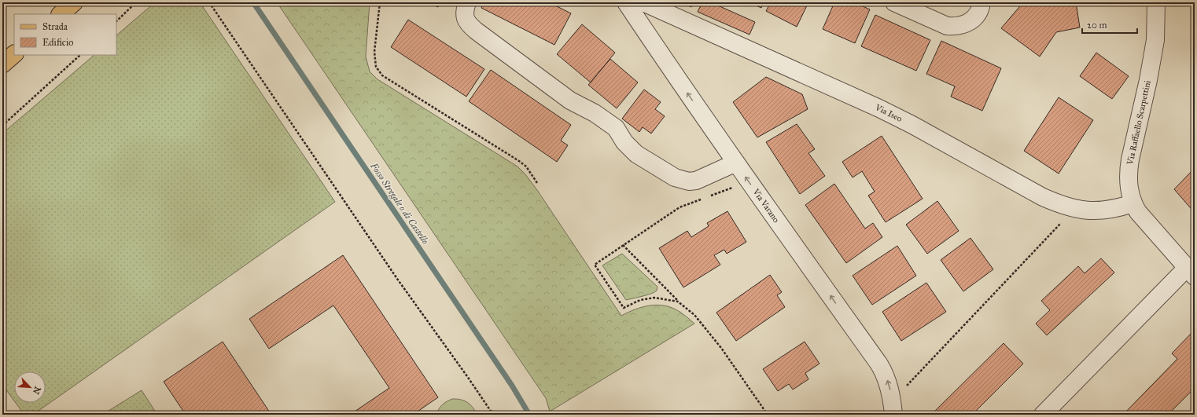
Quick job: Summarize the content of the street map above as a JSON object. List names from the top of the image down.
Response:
{
  "streets": {
    "street": ["Via Iseo", "Via Raffaello Scarpettini", "Via Varano"]
  },
  "crossings": [
    ["Via Iseo", "Via Raffaello Scarpettini"]
  ],
  "one_way": ["Via Varano"],
  "water": ["Fosso Stregale o di Castello"],
  "legend": ["Strada", "Edificio"],
  "scale_bar": "20 m",
  "north": "bottom right"
}
